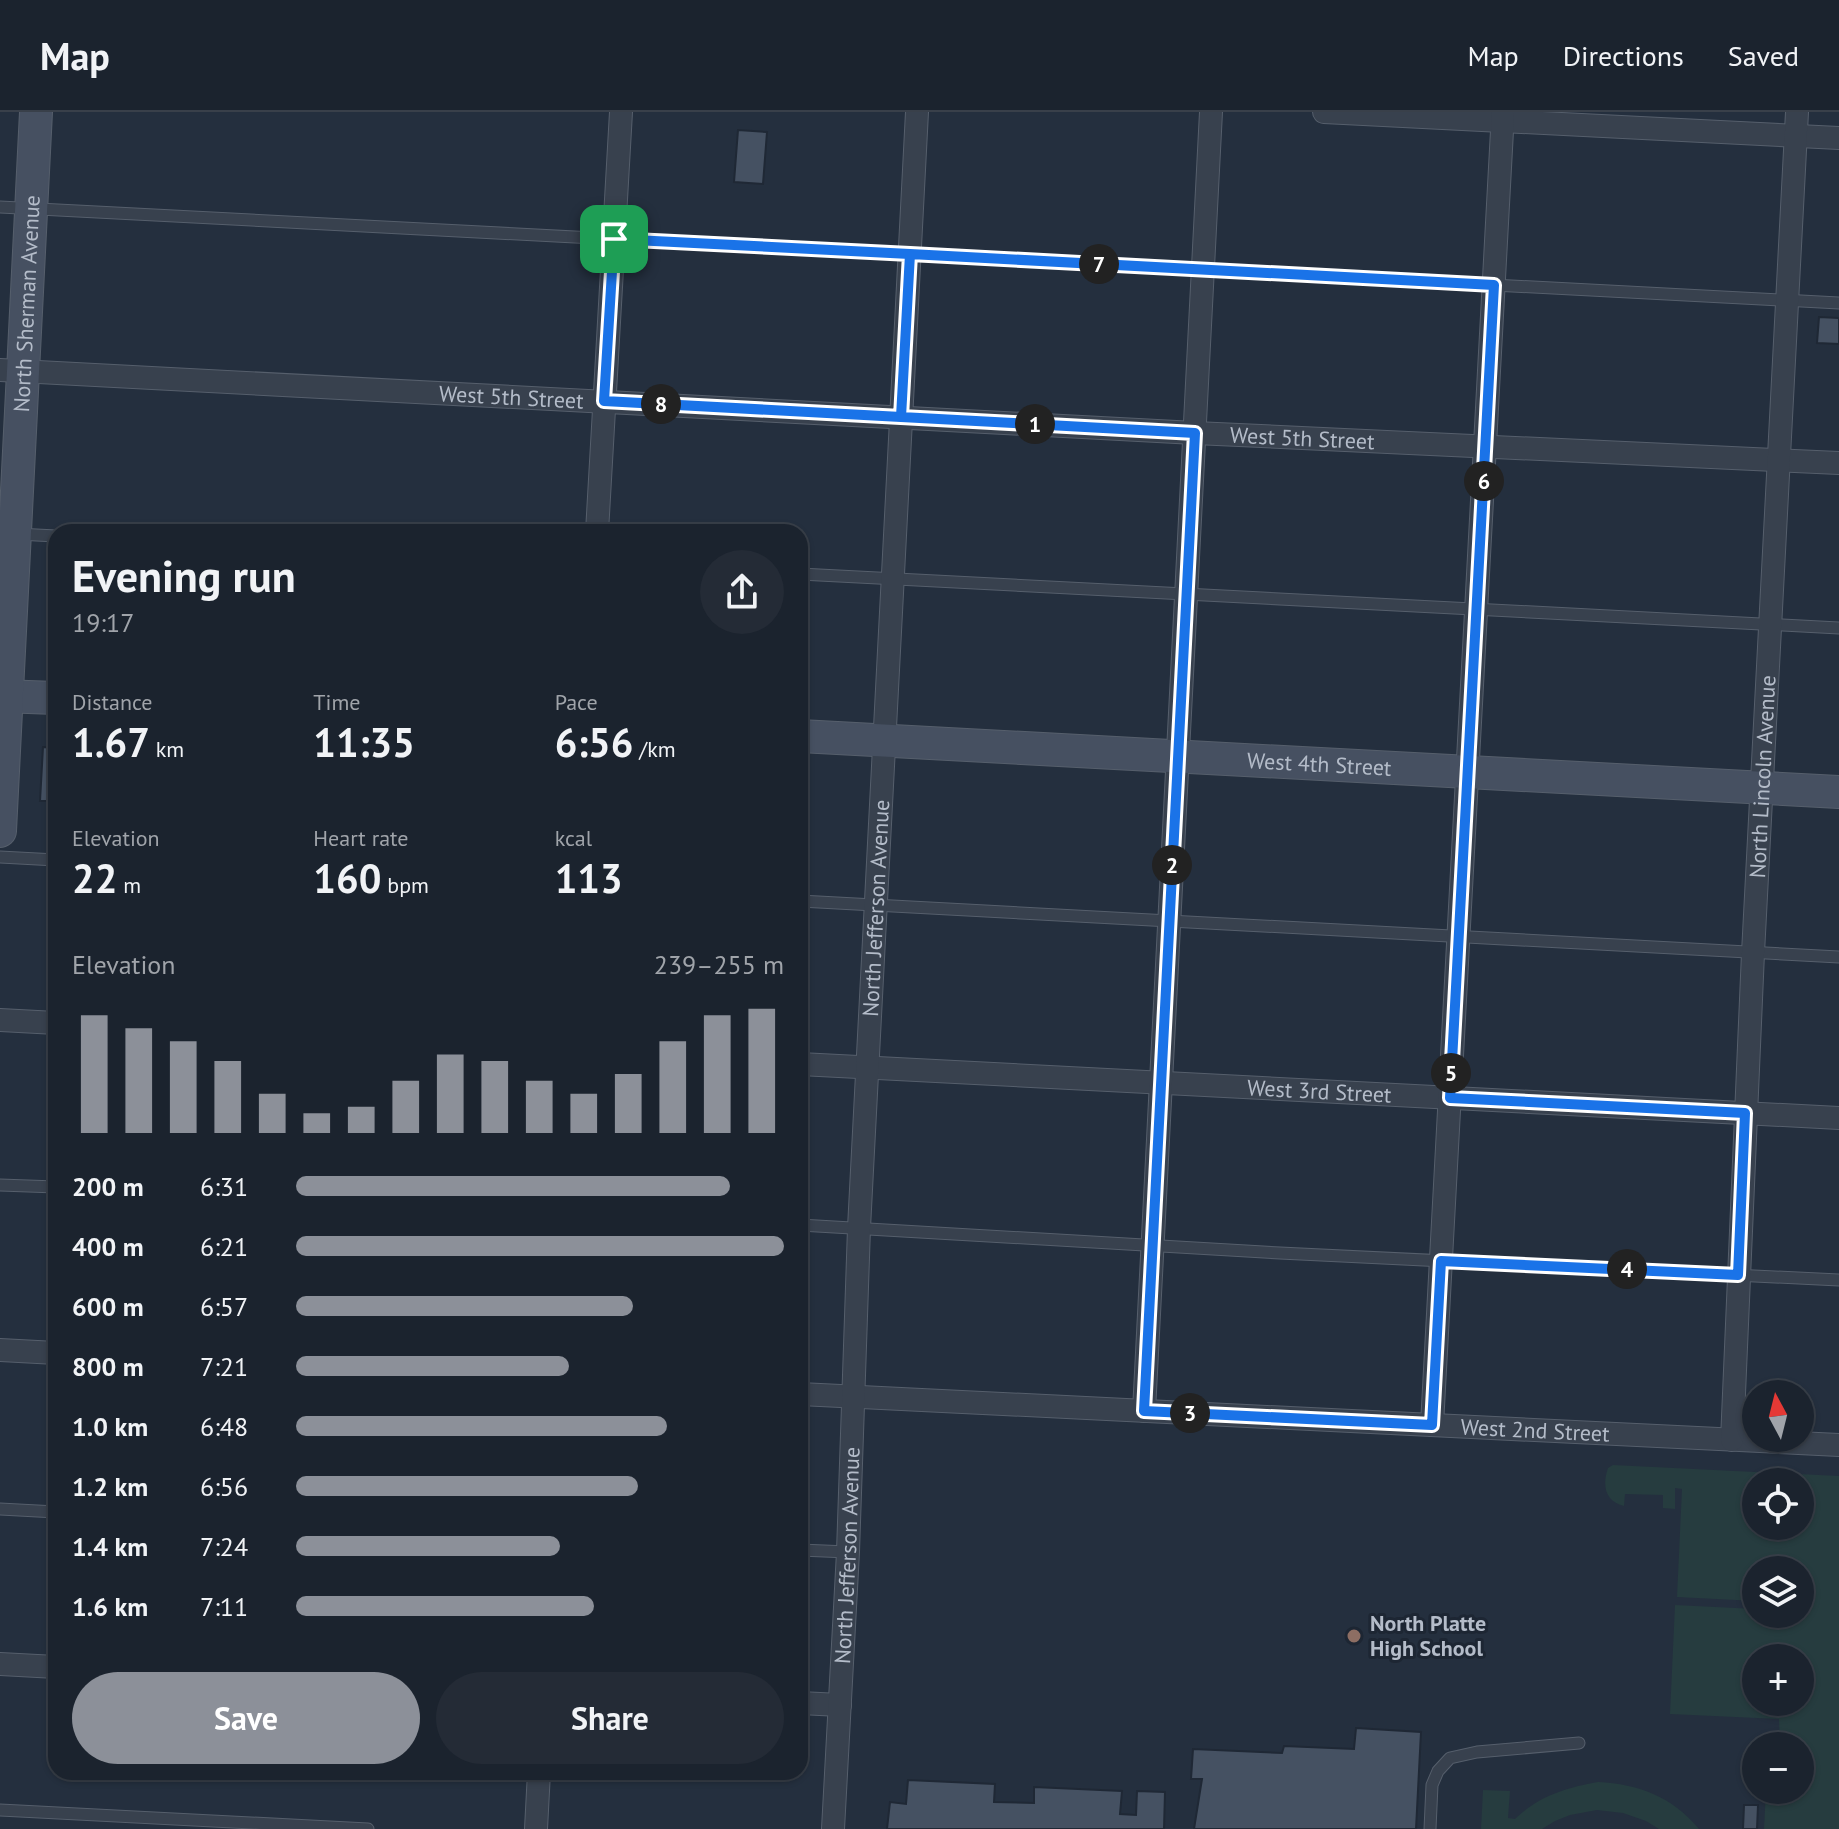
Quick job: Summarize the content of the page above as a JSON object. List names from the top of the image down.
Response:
{
  "streets": {
    "main road": ["North Sherman Avenue", "West 4th Street"],
    "street": [
      "West 5th Street",
      "North Lincoln Avenue",
      "North Jefferson Avenue",
      "West 3rd Street",
      "West 2nd Street"
    ]
  },
  "crossings": [
    ["North Sherman Avenue", "West 5th Street"],
    ["West 5th Street", "North Lincoln Avenue"],
    ["West 5th Street", "North Jefferson Avenue"],
    ["West 4th Street", "North Lincoln Avenue"],
    ["West 4th Street", "North Jefferson Avenue"],
    ["North Lincoln Avenue", "West 3rd Street"],
    ["North Lincoln Avenue", "West 2nd Street"],
    ["North Jefferson Avenue", "West 3rd Street"],
    ["North Jefferson Avenue", "West 2nd Street"]
  ],
  "places": ["North Platte High School"],
  "north": "top",
  "page": {
    "header": "Map",
    "nav": ["Map", "Directions", "Saved"],
    "pins": [
      "7",
      "8",
      "1",
      "6",
      "2",
      "5",
      "4",
      "3"
    ],
    "heading": ["Evening run", "19:17"],
    "stats": [
      ["Distance", "1.67 km"],
      ["Time", "11:35"],
      ["Pace", "6:56 /km"],
      ["Elevation", "22 m"],
      ["Heart rate", "160 bpm"],
      ["kcal", "113"]
    ],
    "chart": ["Elevation", "239–255 m"],
    "list": [
      {
        "name": "200 m",
        "note": "6:31"
      },
      {
        "name": "400 m",
        "note": "6:21"
      },
      {
        "name": "600 m",
        "note": "6:57"
      },
      {
        "name": "800 m",
        "note": "7:21"
      },
      {
        "name": "1.0 km",
        "note": "6:48"
      },
      {
        "name": "1.2 km",
        "note": "6:56"
      },
      {
        "name": "1.4 km",
        "note": "7:24"
      },
      {
        "name": "1.6 km",
        "note": "7:11"
      }
    ],
    "map_buttons": ["+", "−"],
    "buttons": ["Save", "Share"]
  }
}
